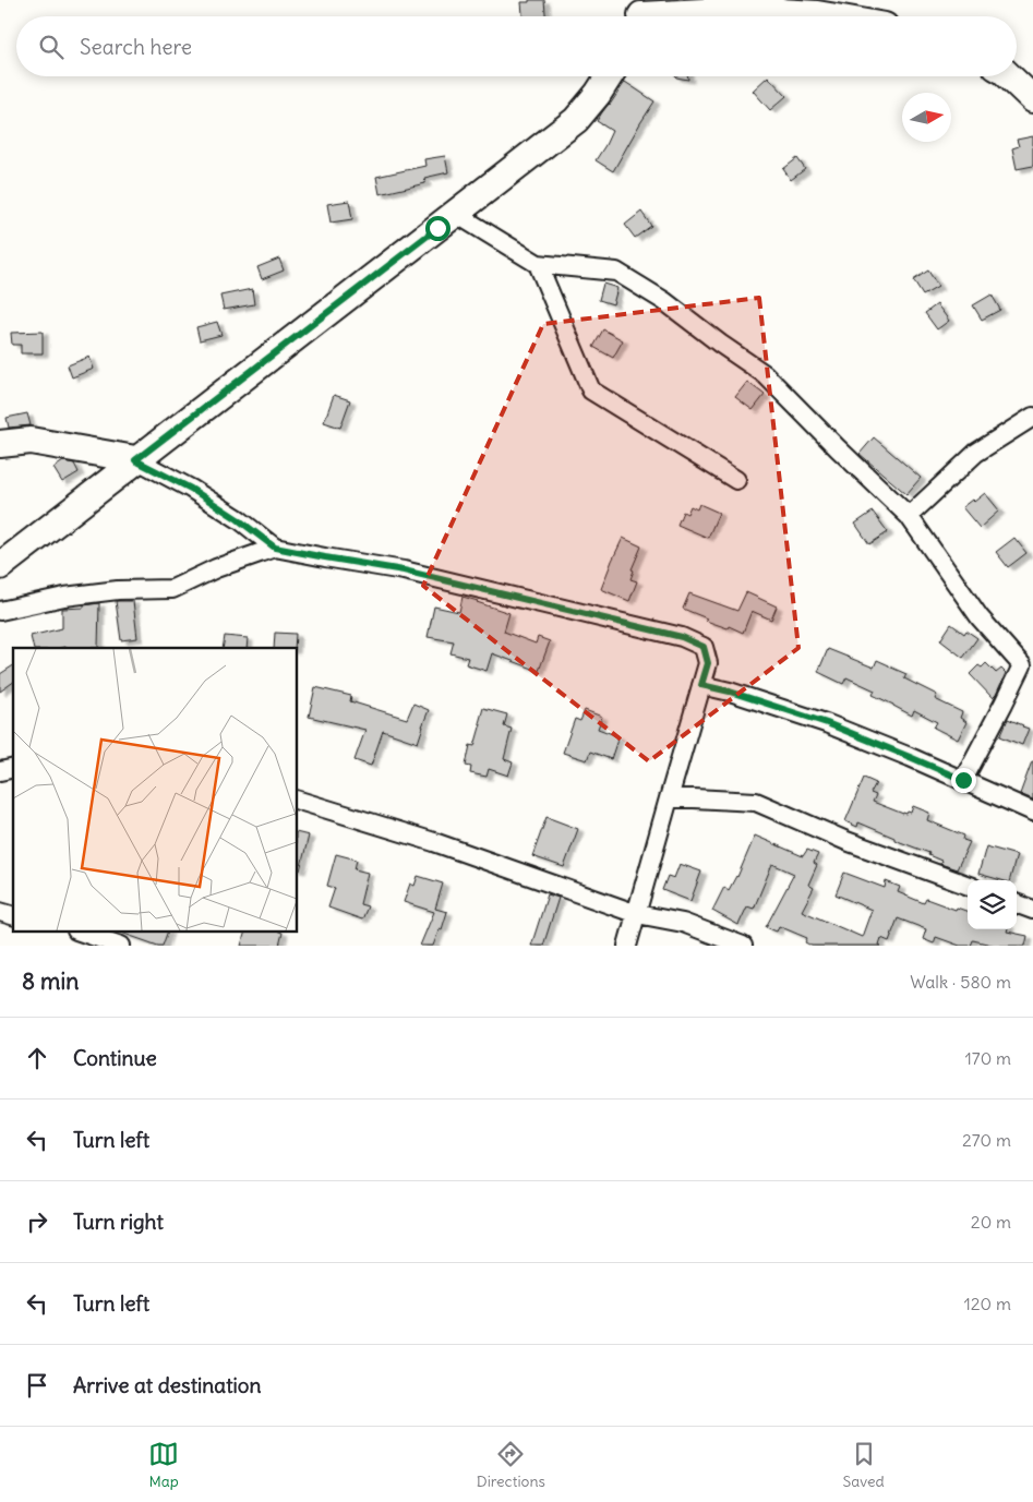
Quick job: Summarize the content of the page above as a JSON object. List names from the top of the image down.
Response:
{
  "north": "right",
  "page": {
    "search": "Search here",
    "heading": ["8 min", "Walk · 580 m"],
    "list": [
      ["Continue", "170 m"],
      ["Turn left", "270 m"],
      ["Turn right", "20 m"],
      ["Turn left", "120 m"],
      "Arrive at destination"
    ],
    "nav": ["Map", "Directions", "Saved"]
  }
}
